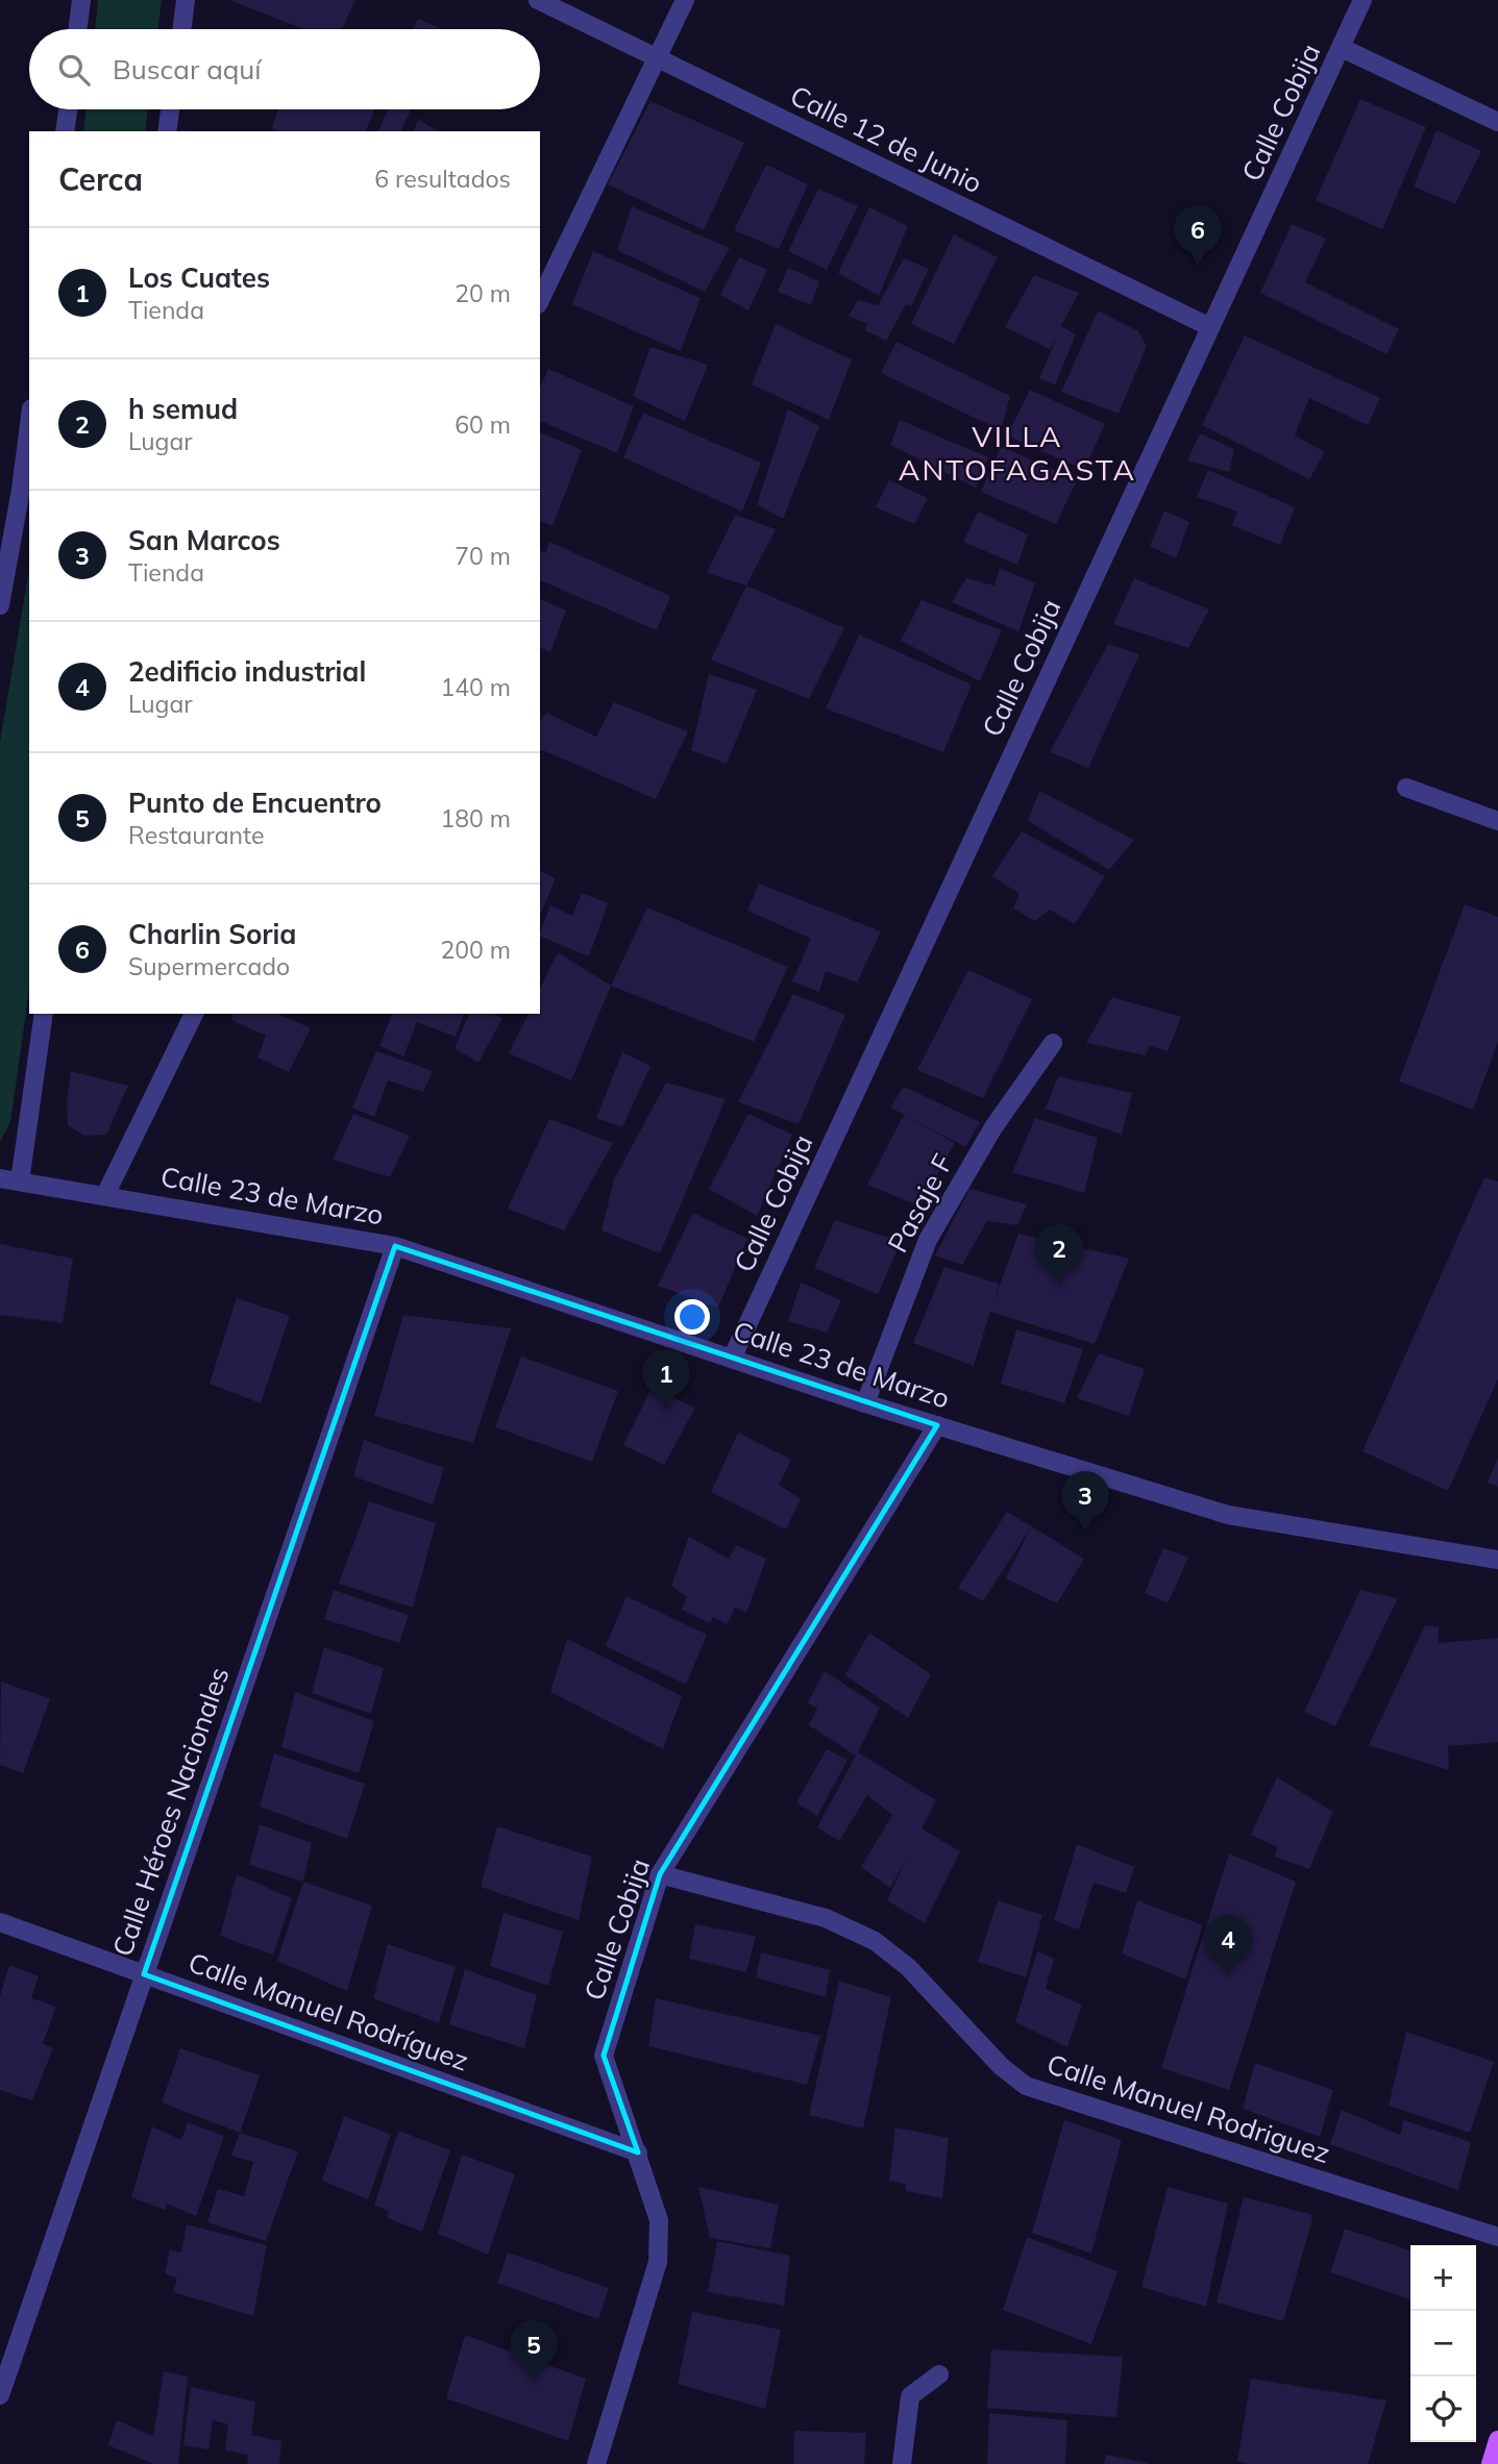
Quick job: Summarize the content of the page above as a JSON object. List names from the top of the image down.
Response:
{
  "streets": {
    "street": [
      "Calle Cobija",
      "Calle 12 de Junio",
      "Calle 23 de Marzo",
      "Pasaje F",
      "Calle Héroes Nacionales",
      "Calle Manuel Rodríguez",
      "Calle Manuel Rodriguez"
    ]
  },
  "crossings": [
    ["Calle Cobija", "Calle 12 de Junio"],
    ["Calle Cobija", "Calle 23 de Marzo"],
    ["Calle Cobija", "Calle Manuel Rodríguez"],
    ["Calle Cobija", "Calle Manuel Rodriguez"],
    ["Calle 23 de Marzo", "Pasaje F"],
    ["Calle 23 de Marzo", "Calle Héroes Nacionales"],
    ["Calle Héroes Nacionales", "Calle Manuel Rodríguez"]
  ],
  "districts": ["VILLA ANTOFAGASTA"],
  "page": {
    "search": "Buscar aquí",
    "heading": ["Cerca", "6 resultados"],
    "pins": [
      "6",
      "2",
      "1",
      "3",
      "4",
      "5"
    ],
    "list": [
      {
        "mark": "1",
        "name": "Los Cuates",
        "note": "Tienda",
        "value": "20 m"
      },
      {
        "mark": "2",
        "name": "h semud",
        "note": "Lugar",
        "value": "60 m"
      },
      {
        "mark": "3",
        "name": "San Marcos",
        "note": "Tienda",
        "value": "70 m"
      },
      {
        "mark": "4",
        "name": "2edificio industrial",
        "note": "Lugar",
        "value": "140 m"
      },
      {
        "mark": "5",
        "name": "Punto de Encuentro",
        "note": "Restaurante",
        "value": "180 m"
      },
      {
        "mark": "6",
        "name": "Charlin Soria",
        "note": "Supermercado",
        "value": "200 m"
      }
    ],
    "map_buttons": ["+", "−"]
  }
}
